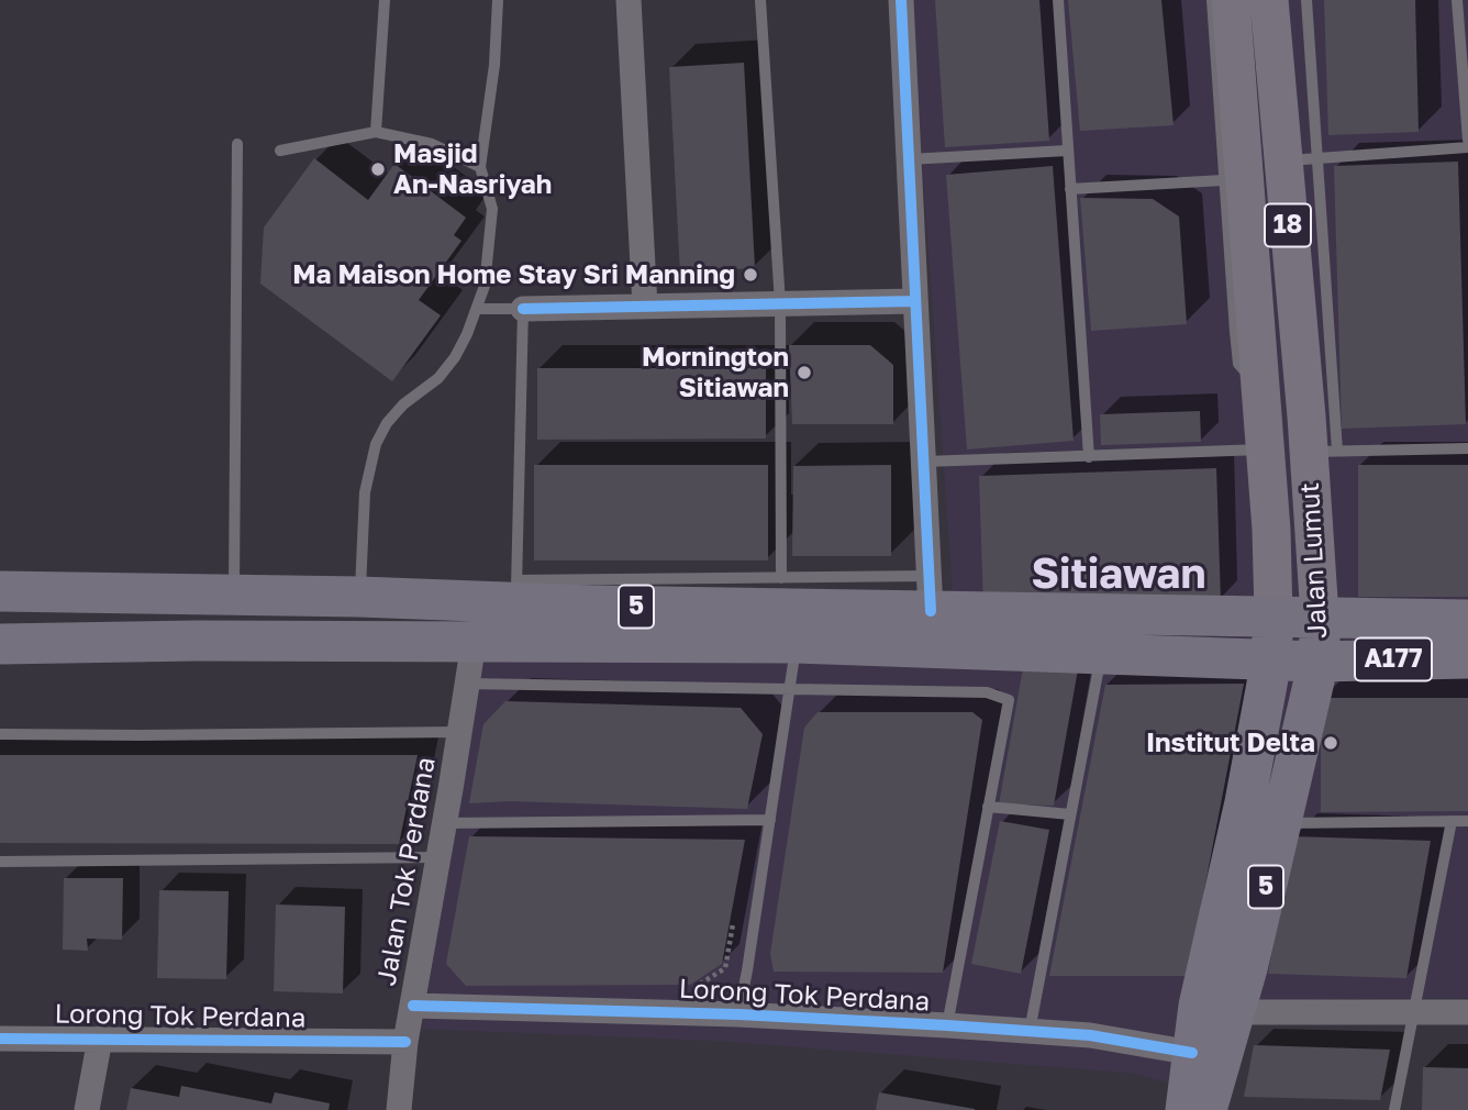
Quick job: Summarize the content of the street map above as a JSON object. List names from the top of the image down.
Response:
{
  "streets": {
    "highway": ["Jalan Lumut", "5", "A177"],
    "main road": ["18"],
    "street": ["Jalan Tok Perdana", "Lorong Tok Perdana"]
  },
  "crossings": [
    ["Jalan Lumut", "5"],
    ["Jalan Lumut", "A177"],
    ["Jalan Lumut", "Lorong Tok Perdana"],
    ["5", "A177"],
    ["5", "Jalan Tok Perdana"],
    ["Jalan Tok Perdana", "Lorong Tok Perdana"]
  ],
  "districts": ["Sitiawan"],
  "places": [
    "Masjid An-Nasriyah",
    "Ma Maison Home Stay Sri Manning",
    "Mornington Sitiawan",
    "Institut Delta"
  ]
}
